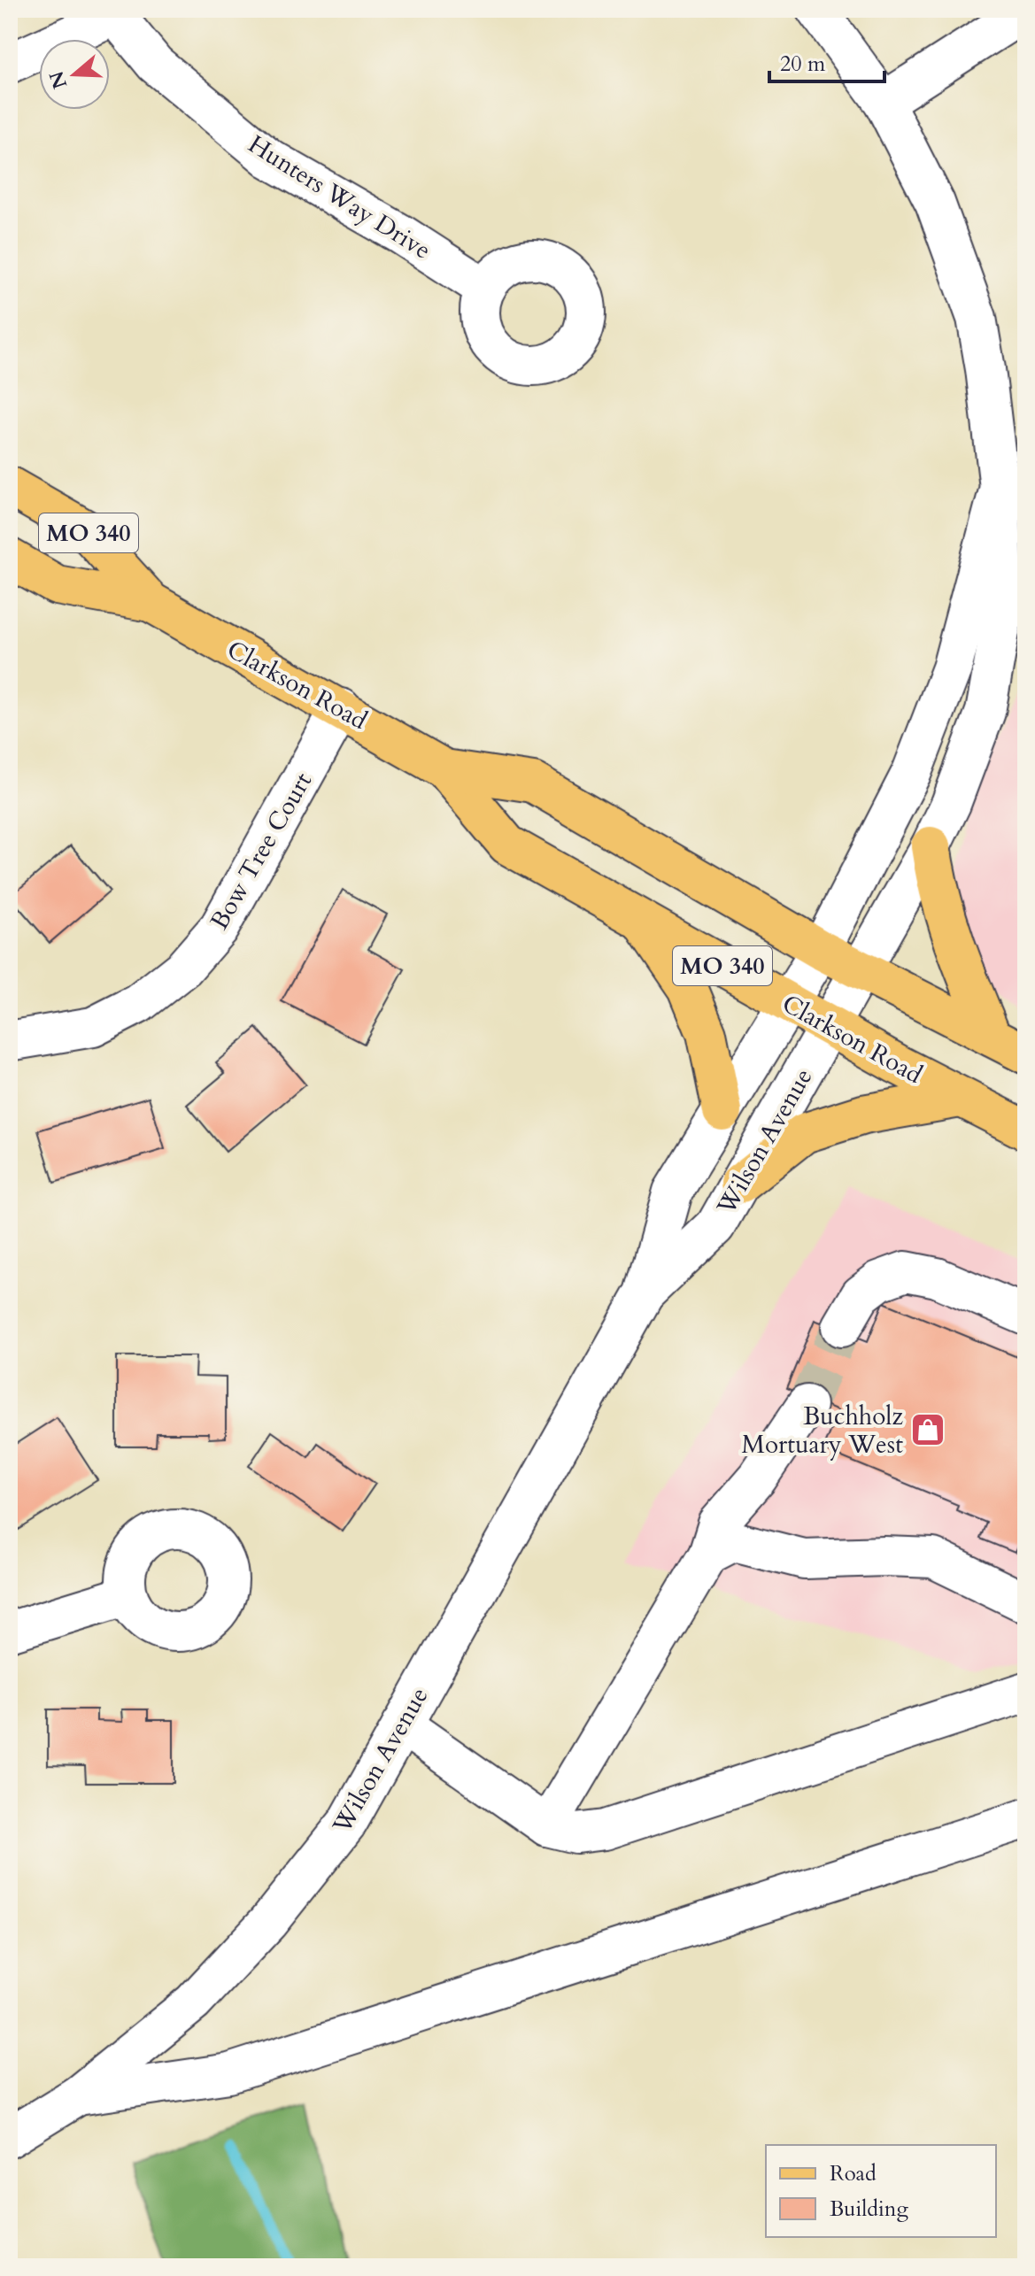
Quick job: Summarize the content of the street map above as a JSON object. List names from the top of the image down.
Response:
{
  "streets": {
    "main road": ["MO 340", "Clarkson Road"],
    "street": ["Hunters Way Drive", "Bow Tree Court", "Wilson Avenue"]
  },
  "crossings": [
    ["Clarkson Road", "Bow Tree Court"],
    ["Clarkson Road", "Wilson Avenue"]
  ],
  "places": {
    "shop": ["Buchholz Mortuary West"]
  },
  "legend": ["Road", "Building"],
  "scale_bar": "20 m",
  "north": "left"
}
